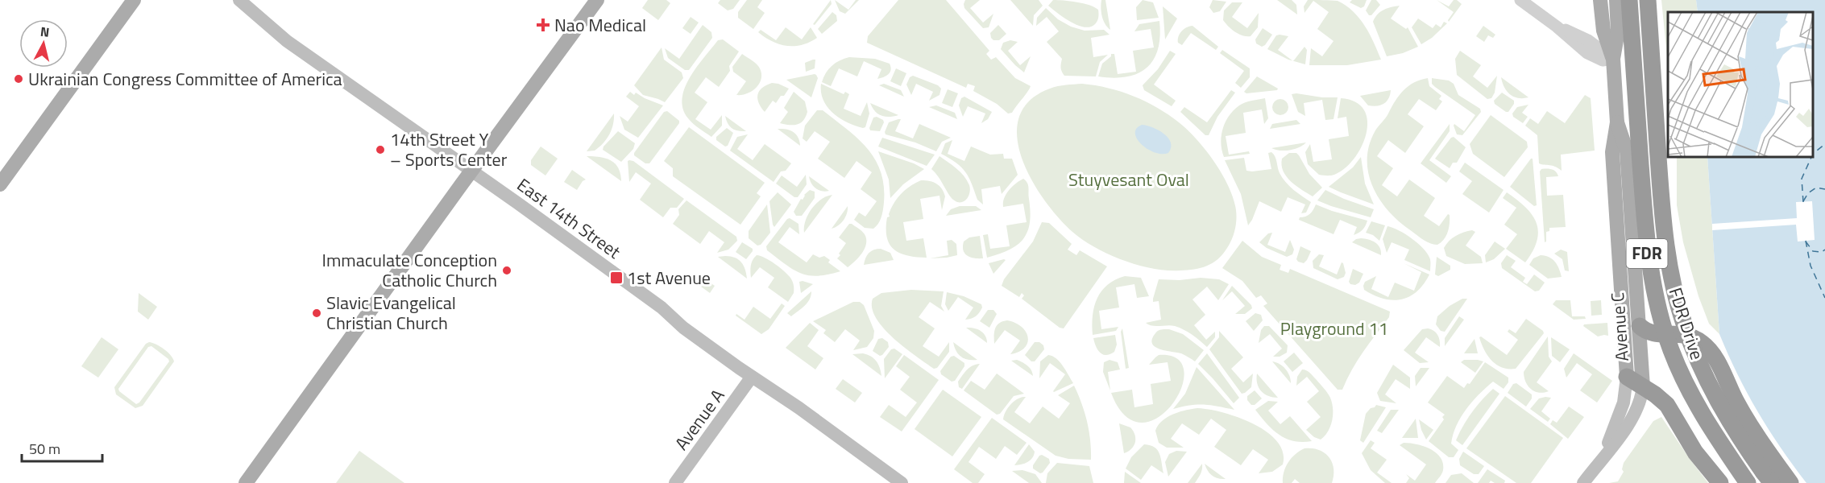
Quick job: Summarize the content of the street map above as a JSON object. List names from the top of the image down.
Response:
{
  "streets": {
    "highway": ["FDR", "FDR Drive"],
    "main road": ["East 14th Street", "Avenue C", "Avenue A"]
  },
  "crossings": [
    ["East 14th Street", "Avenue A"]
  ],
  "parks": ["Stuyvesant Oval", "Playground 11"],
  "places": {
    "health": ["Nao Medical"],
    "other": [
      "Ukrainian Congress Committee of America",
      "14th Street Y – Sports Center",
      "Immaculate Conception Catholic Church",
      "Slavic Evangelical Christian Church"
    ],
    "transit": ["1st Avenue"]
  },
  "scale_bar": "50 m",
  "north": "top"
}
